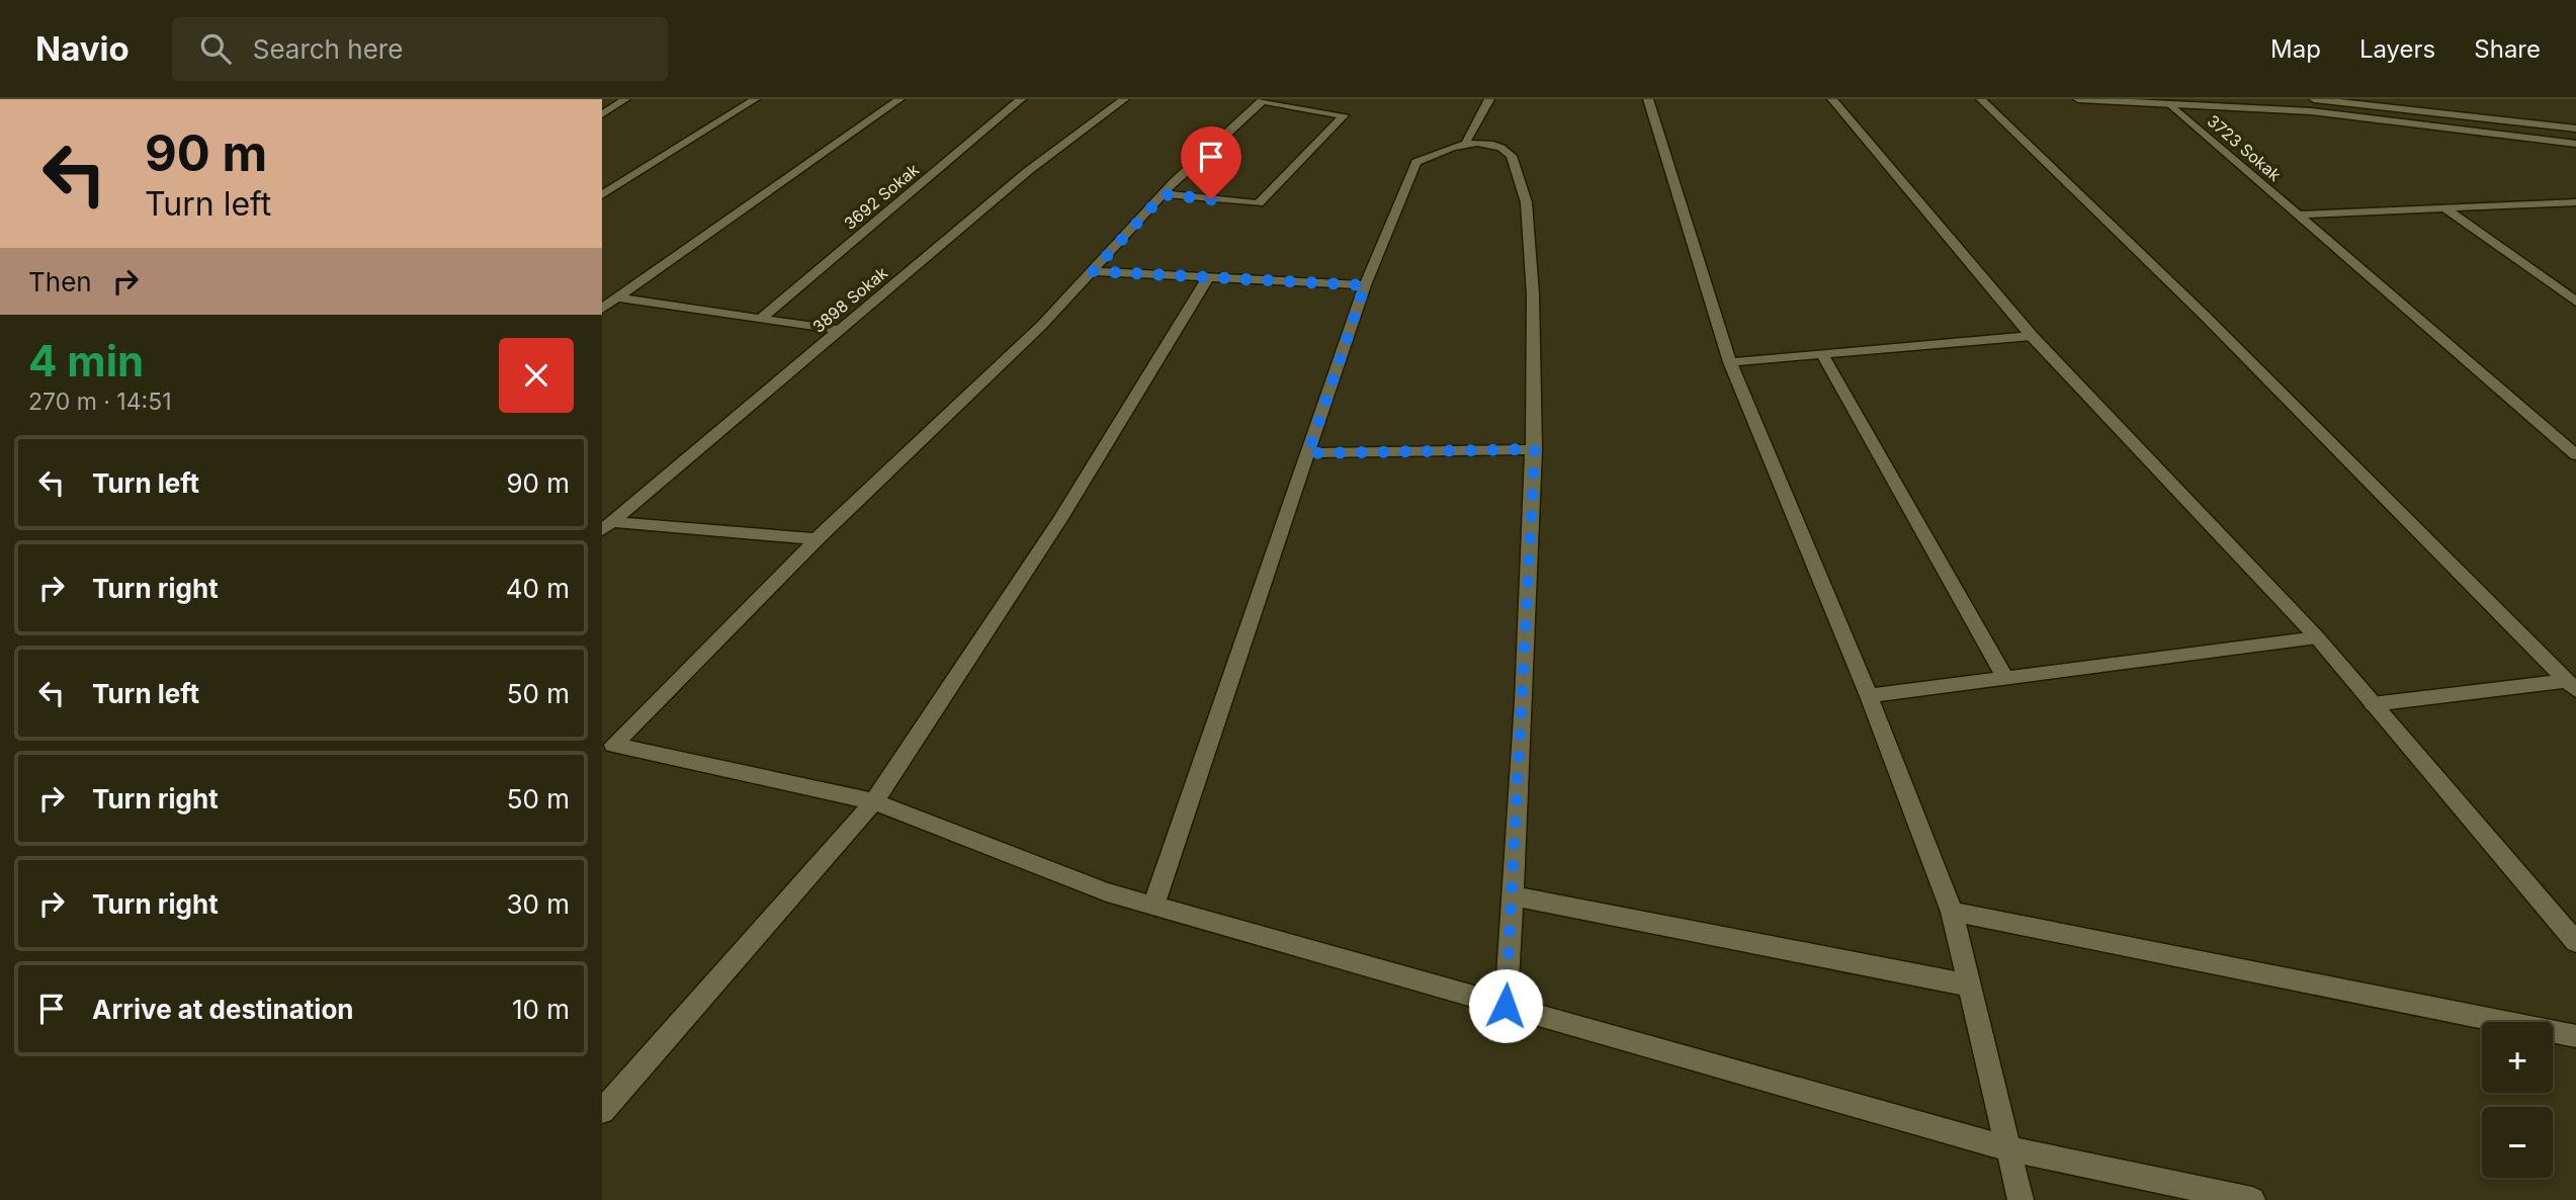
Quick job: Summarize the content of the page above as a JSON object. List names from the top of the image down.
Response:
{
  "streets": {
    "street": ["3723 Sokak", "3692 Sokak", "3898 Sokak"]
  },
  "page": {
    "header": "Navio",
    "search": "Search here",
    "nav": ["Map", "Layers", "Share"],
    "turn": ["90 m", "Turn left"],
    "then": "Then",
    "heading": ["4 min", "270 m · 14:51"],
    "list": [
      {
        "name": "Turn left",
        "value": "90 m"
      },
      {
        "name": "Turn right",
        "value": "40 m"
      },
      {
        "name": "Turn left",
        "value": "50 m"
      },
      {
        "name": "Turn right",
        "value": "50 m"
      },
      {
        "name": "Turn right",
        "value": "30 m"
      },
      {
        "name": "Arrive at destination",
        "value": "10 m"
      }
    ],
    "map_buttons": ["+", "−"]
  }
}
